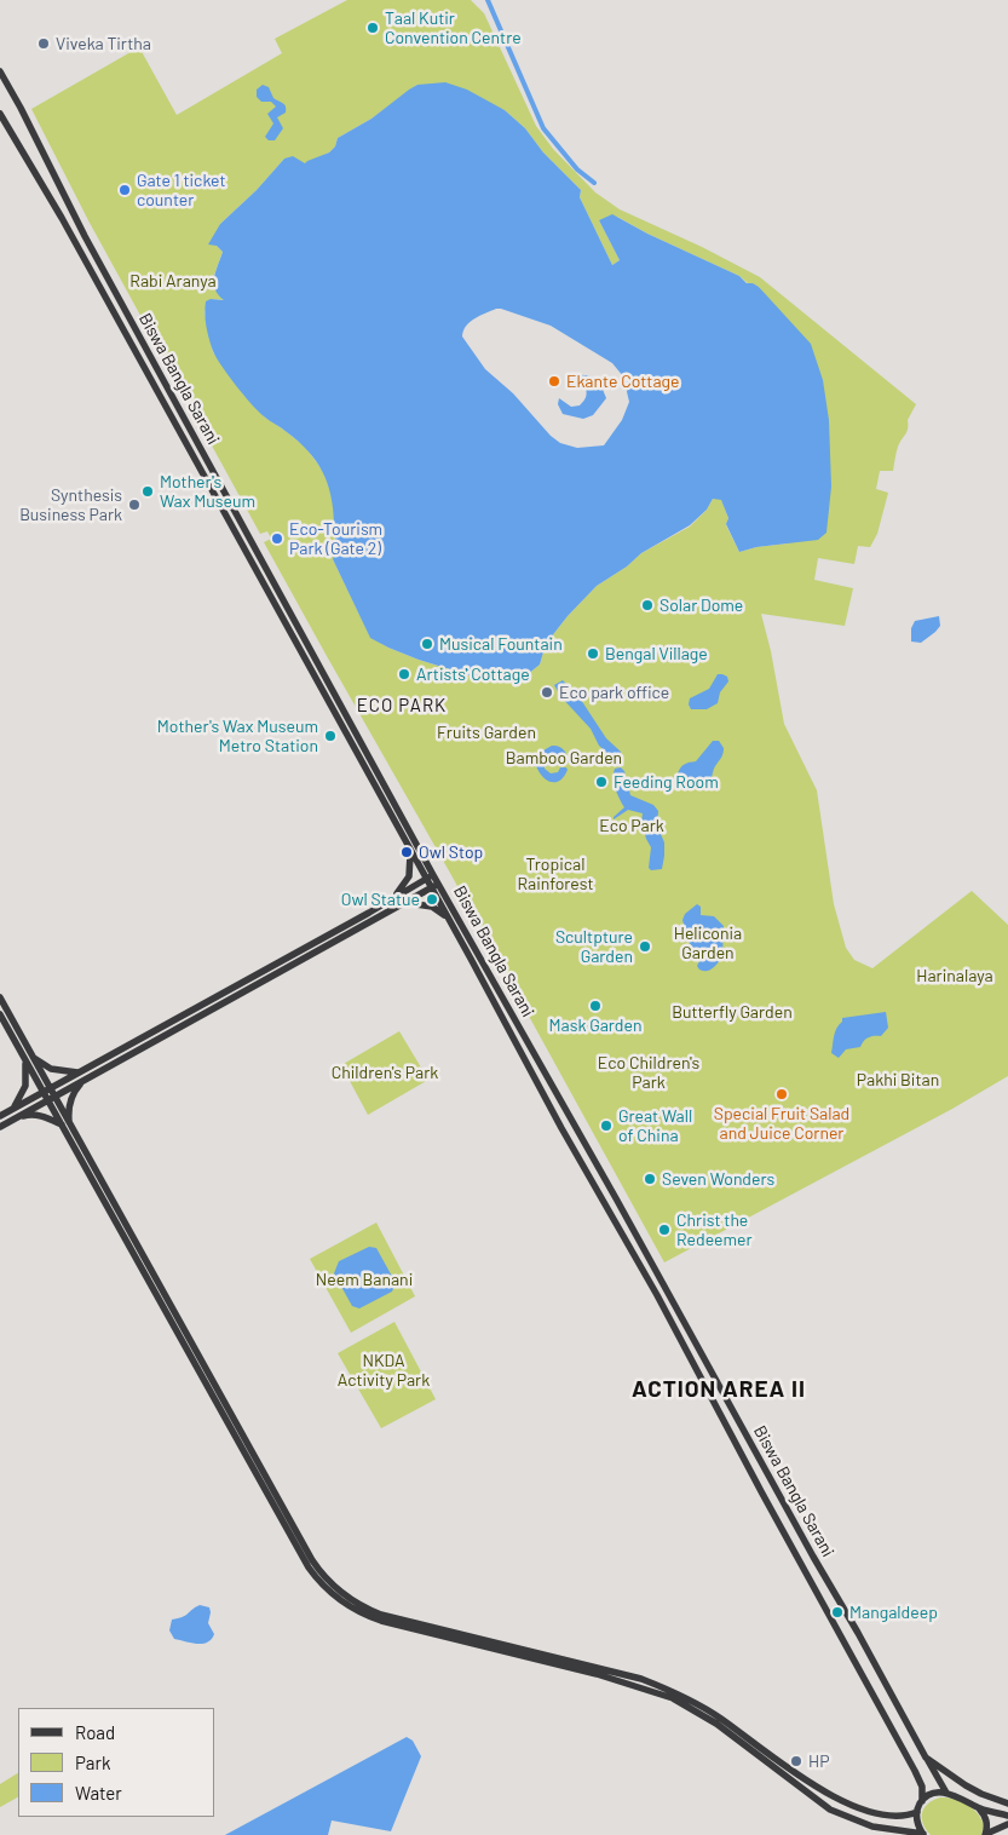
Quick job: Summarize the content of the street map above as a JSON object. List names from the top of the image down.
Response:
{
  "streets": {
    "main road": ["Biswa Bangla Sarani"]
  },
  "districts": ["ECO PARK", "ACTION AREA II"],
  "parks": [
    "Rabi Aranya",
    "Fruits Garden",
    "Bamboo Garden",
    "Eco Park",
    "Tropical Rainforest",
    "Heliconia Garden",
    "Harinalaya",
    "Butterfly Garden",
    "Eco Children's Park",
    "Children's Park",
    "Pakhi Bitan",
    "Neem Banani",
    "NKDA Activity Park"
  ],
  "places": [
    "Taal Kutir Convention Centre",
    "Viveka Tirtha",
    "Gate 1 ticket counter",
    "Ekante Cottage",
    "Mother's Wax Museum",
    "Synthesis Business Park",
    "Eco-Tourism Park (Gate 2)",
    "Solar Dome",
    "Musical Fountain",
    "Bengal Village",
    "Artists' Cottage",
    "Eco park office",
    "Mother's Wax Museum Metro Station",
    "Feeding Room",
    "Owl Stop",
    "Owl Statue",
    "Scultpture Garden",
    "Mask Garden",
    "Special Fruit Salad and Juice Corner",
    "Great Wall of China",
    "Seven Wonders",
    "Christ the Redeemer",
    "Mangaldeep",
    "HP"
  ],
  "legend": ["Road", "Park", "Water"]
}
